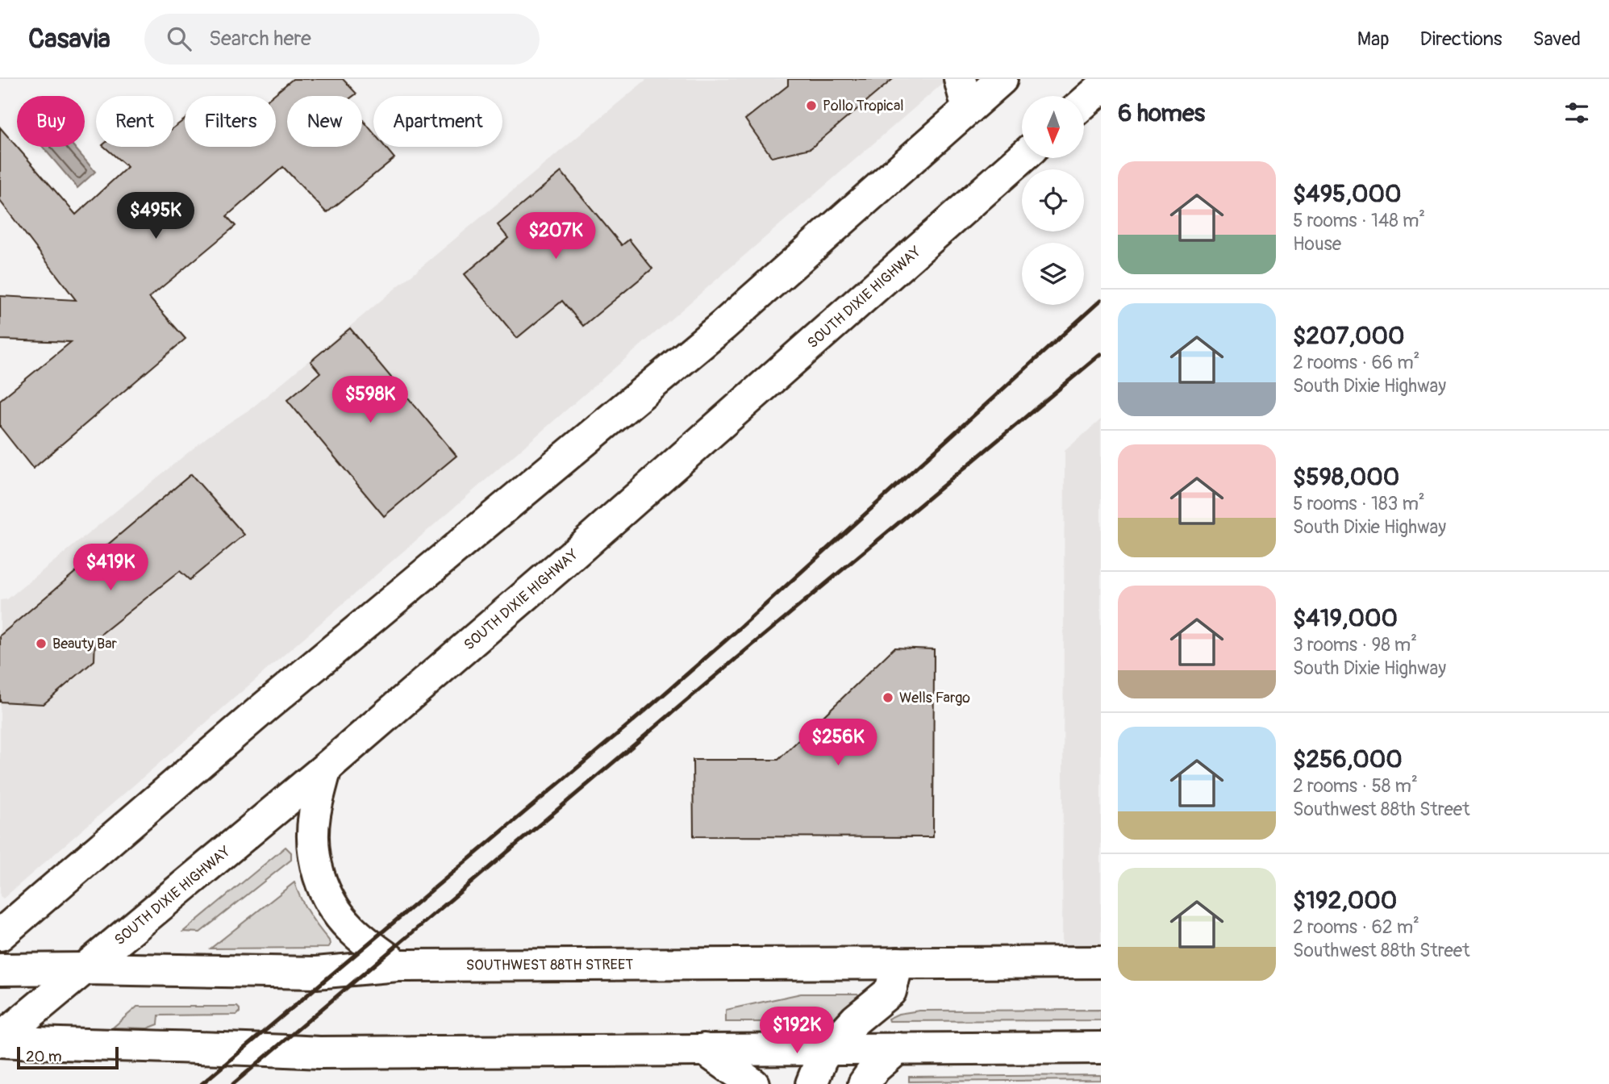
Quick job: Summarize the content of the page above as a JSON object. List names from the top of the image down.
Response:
{
  "streets": {
    "main road": ["SOUTH DIXIE HIGHWAY", "SOUTHWEST 88TH STREET"]
  },
  "crossings": [
    ["SOUTH DIXIE HIGHWAY", "SOUTHWEST 88TH STREET"]
  ],
  "places": ["Pollo Tropical", "Beauty Bar", "Wells Fargo"],
  "scale_bar": "20 m",
  "north": "bottom",
  "page": {
    "header": "Casavia",
    "search": "Search here",
    "nav": ["Map", "Directions", "Saved"],
    "heading": "6 homes",
    "chip": [
      "Buy",
      "Rent",
      "Filters",
      "New",
      "Apartment"
    ],
    "list": [
      {
        "name": "$495,000",
        "note": "5 rooms · 148 m² · House"
      },
      {
        "name": "$207,000",
        "note": "2 rooms · 66 m² · South Dixie Highway"
      },
      {
        "name": "$598,000",
        "note": "5 rooms · 183 m² · South Dixie Highway"
      },
      {
        "name": "$419,000",
        "note": "3 rooms · 98 m² · South Dixie Highway"
      },
      {
        "name": "$256,000",
        "note": "2 rooms · 58 m² · Southwest 88th Street"
      },
      {
        "name": "$192,000",
        "note": "2 rooms · 62 m² · Southwest 88th Street"
      }
    ],
    "price": [
      "$495K",
      "$207K",
      "$598K",
      "$419K",
      "$256K",
      "$192K"
    ],
    "scale": "20 m"
  }
}
